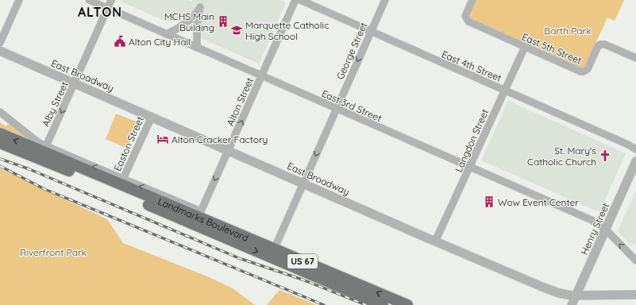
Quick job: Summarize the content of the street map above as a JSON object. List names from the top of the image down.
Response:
{
  "streets": {
    "highway": ["Landmarks Boulevard", "US 67"],
    "street": [
      "East 5th Street",
      "George Street",
      "East 4th Street",
      "East Broadway",
      "Alton Street",
      "Alby Street",
      "East 3rd Street",
      "Langdon Street",
      "Easton Street",
      "Henry Street"
    ]
  },
  "crossings": [
    ["East 5th Street", "Langdon Street"],
    ["George Street", "East 4th Street"],
    ["George Street", "East Broadway"],
    ["George Street", "East 3rd Street"],
    ["George Street", "Landmarks Boulevard"],
    ["East 4th Street", "Langdon Street"],
    ["East Broadway", "Alton Street"],
    ["East Broadway", "Alby Street"],
    ["East Broadway", "Langdon Street"],
    ["East Broadway", "Easton Street"],
    ["East Broadway", "Henry Street"],
    ["Alton Street", "East 3rd Street"],
    ["Alton Street", "Easton Street"],
    ["Alby Street", "East 3rd Street"],
    ["East 3rd Street", "Langdon Street"],
    ["East 3rd Street", "Henry Street"]
  ],
  "one_way": ["George Street", "Alby Street"],
  "districts": ["ALTON"],
  "parks": ["Barth Park", "Riverfront Park"],
  "places": {
    "building": ["MCHS Main Building", "Wow Event Center"],
    "school or university": ["Marquette Catholic High School"],
    "public building": ["Alton City Hall"],
    "hotel": ["Alton Cracker Factory"],
    "church": ["St. Mary's Catholic Church"]
  }
}
